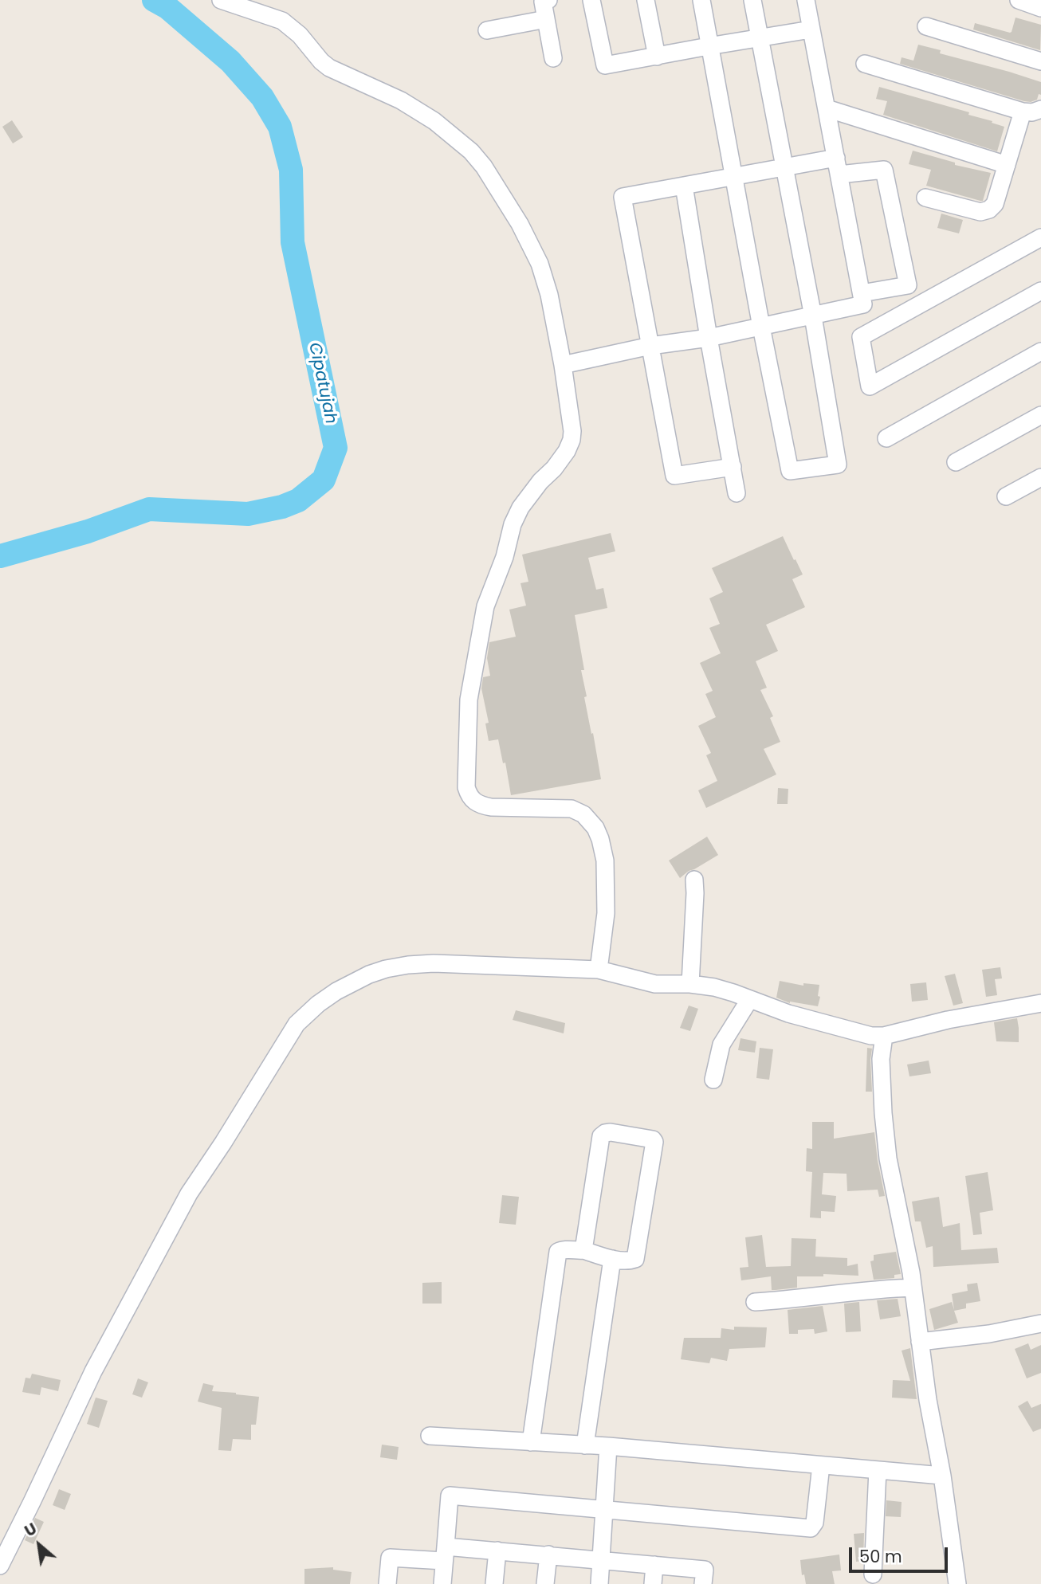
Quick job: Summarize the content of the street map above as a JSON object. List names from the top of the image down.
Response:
{
  "water": ["Cipatujah"],
  "scale_bar": "50 m",
  "north": "top left"
}
